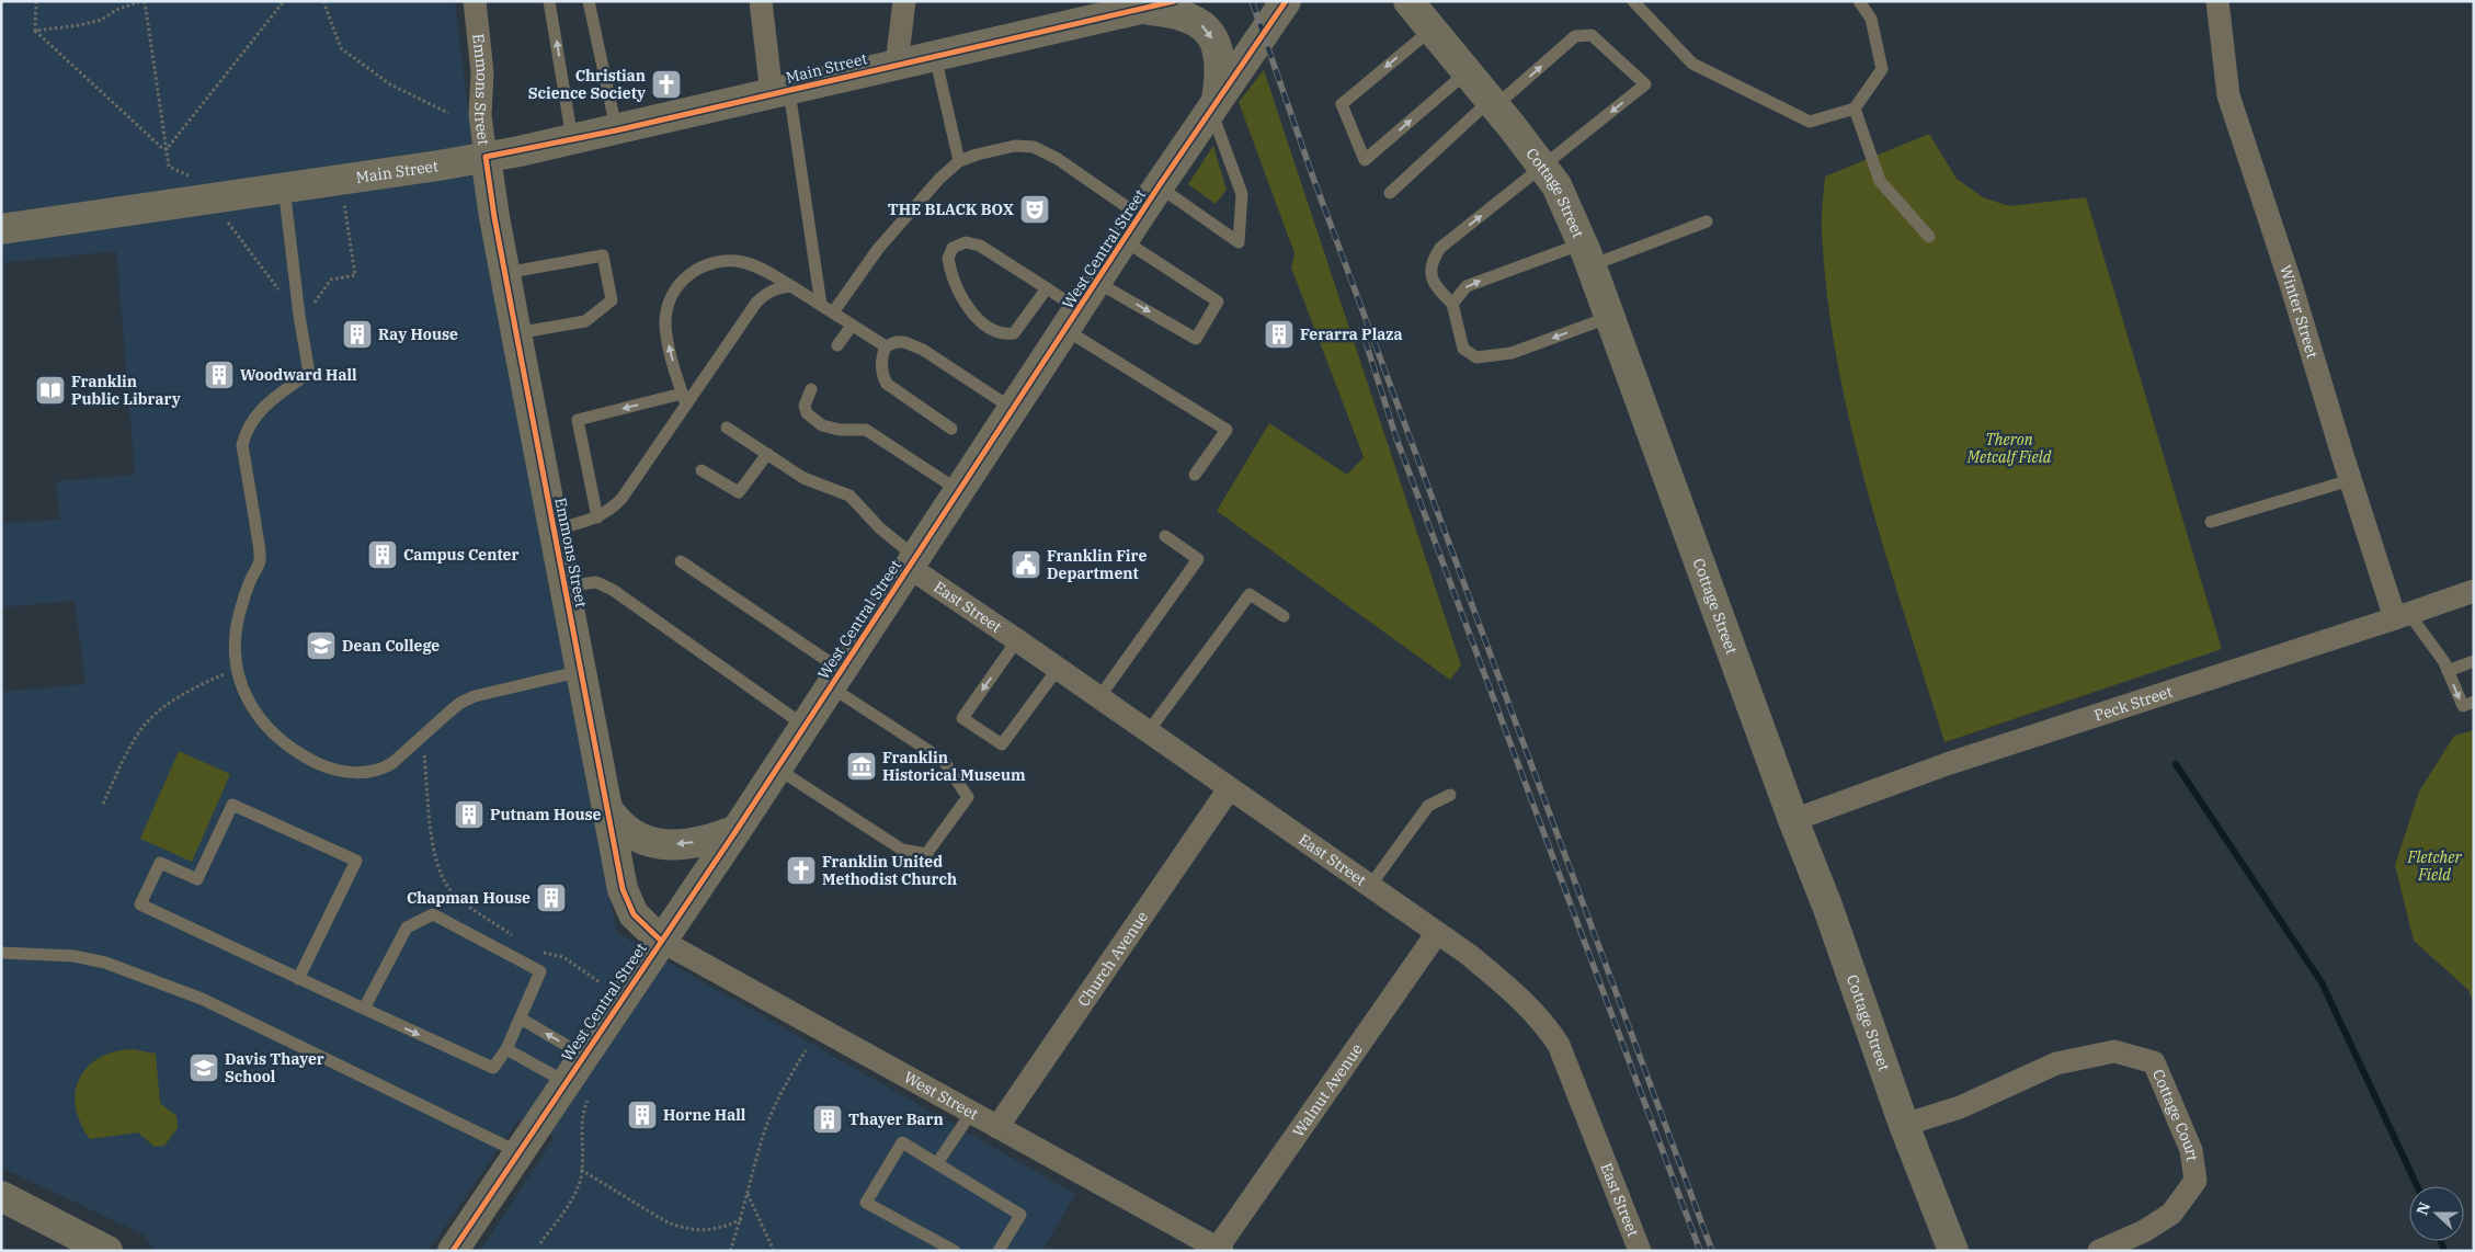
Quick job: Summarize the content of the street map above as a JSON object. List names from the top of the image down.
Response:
{
  "streets": {
    "main road": [
      "Main Street",
      "Emmons Street",
      "Cottage Street",
      "West Central Street"
    ],
    "street": [
      "Winter Street",
      "East Street",
      "Peck Street",
      "Church Avenue",
      "Walnut Avenue",
      "West Street",
      "Cottage Court"
    ]
  },
  "crossings": [
    ["Main Street", "Emmons Street"],
    ["Main Street", "West Central Street"],
    ["Emmons Street", "West Central Street"],
    ["Emmons Street", "West Street"],
    ["Cottage Street", "Peck Street"],
    ["Cottage Street", "Cottage Court"],
    ["West Central Street", "East Street"],
    ["West Central Street", "West Street"],
    ["Winter Street", "Peck Street"],
    ["East Street", "Church Avenue"],
    ["East Street", "Walnut Avenue"],
    ["Church Avenue", "West Street"],
    ["Walnut Avenue", "West Street"]
  ],
  "parks": ["Theron Metcalf Field", "Fletcher Field"],
  "places": {
    "church": ["Christian Science Society", "Franklin United Methodist Church"],
    "theatre": ["THE BLACK BOX"],
    "building": [
      "Ray House",
      "Ferarra Plaza",
      "Woodward Hall",
      "Campus Center",
      "Putnam House",
      "Chapman House",
      "Horne Hall",
      "Thayer Barn"
    ],
    "library": ["Franklin Public Library"],
    "public building": ["Franklin Fire Department"],
    "school or university": ["Dean College", "Davis Thayer School"],
    "museum": ["Franklin Historical Museum"]
  },
  "north": "left"
}
